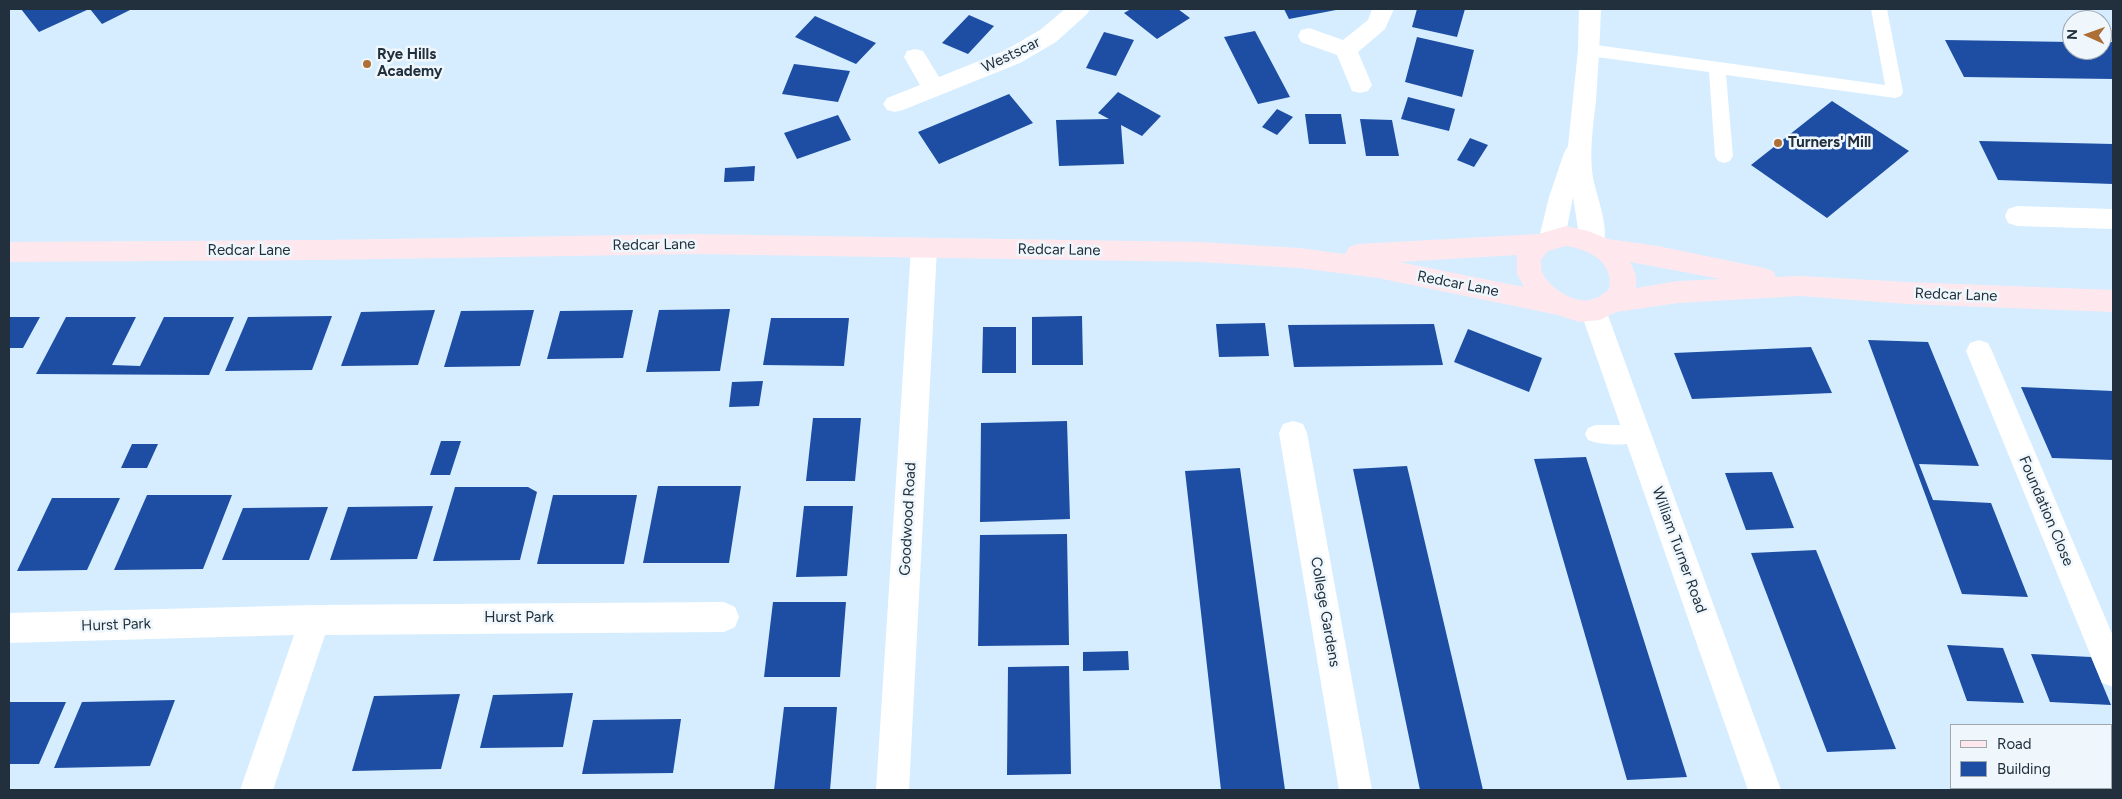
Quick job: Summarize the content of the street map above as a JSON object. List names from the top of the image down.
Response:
{
  "streets": {
    "main road": ["Redcar Lane"],
    "street": [
      "Westscar",
      "Foundation Close",
      "Goodwood Road",
      "William Turner Road",
      "College Gardens",
      "Hurst Park"
    ]
  },
  "crossings": [
    ["Redcar Lane", "Goodwood Road"],
    ["Redcar Lane", "William Turner Road"]
  ],
  "places": ["Rye Hills Academy", "Turners' Mill"],
  "legend": ["Road", "Building"],
  "north": "left"
}
